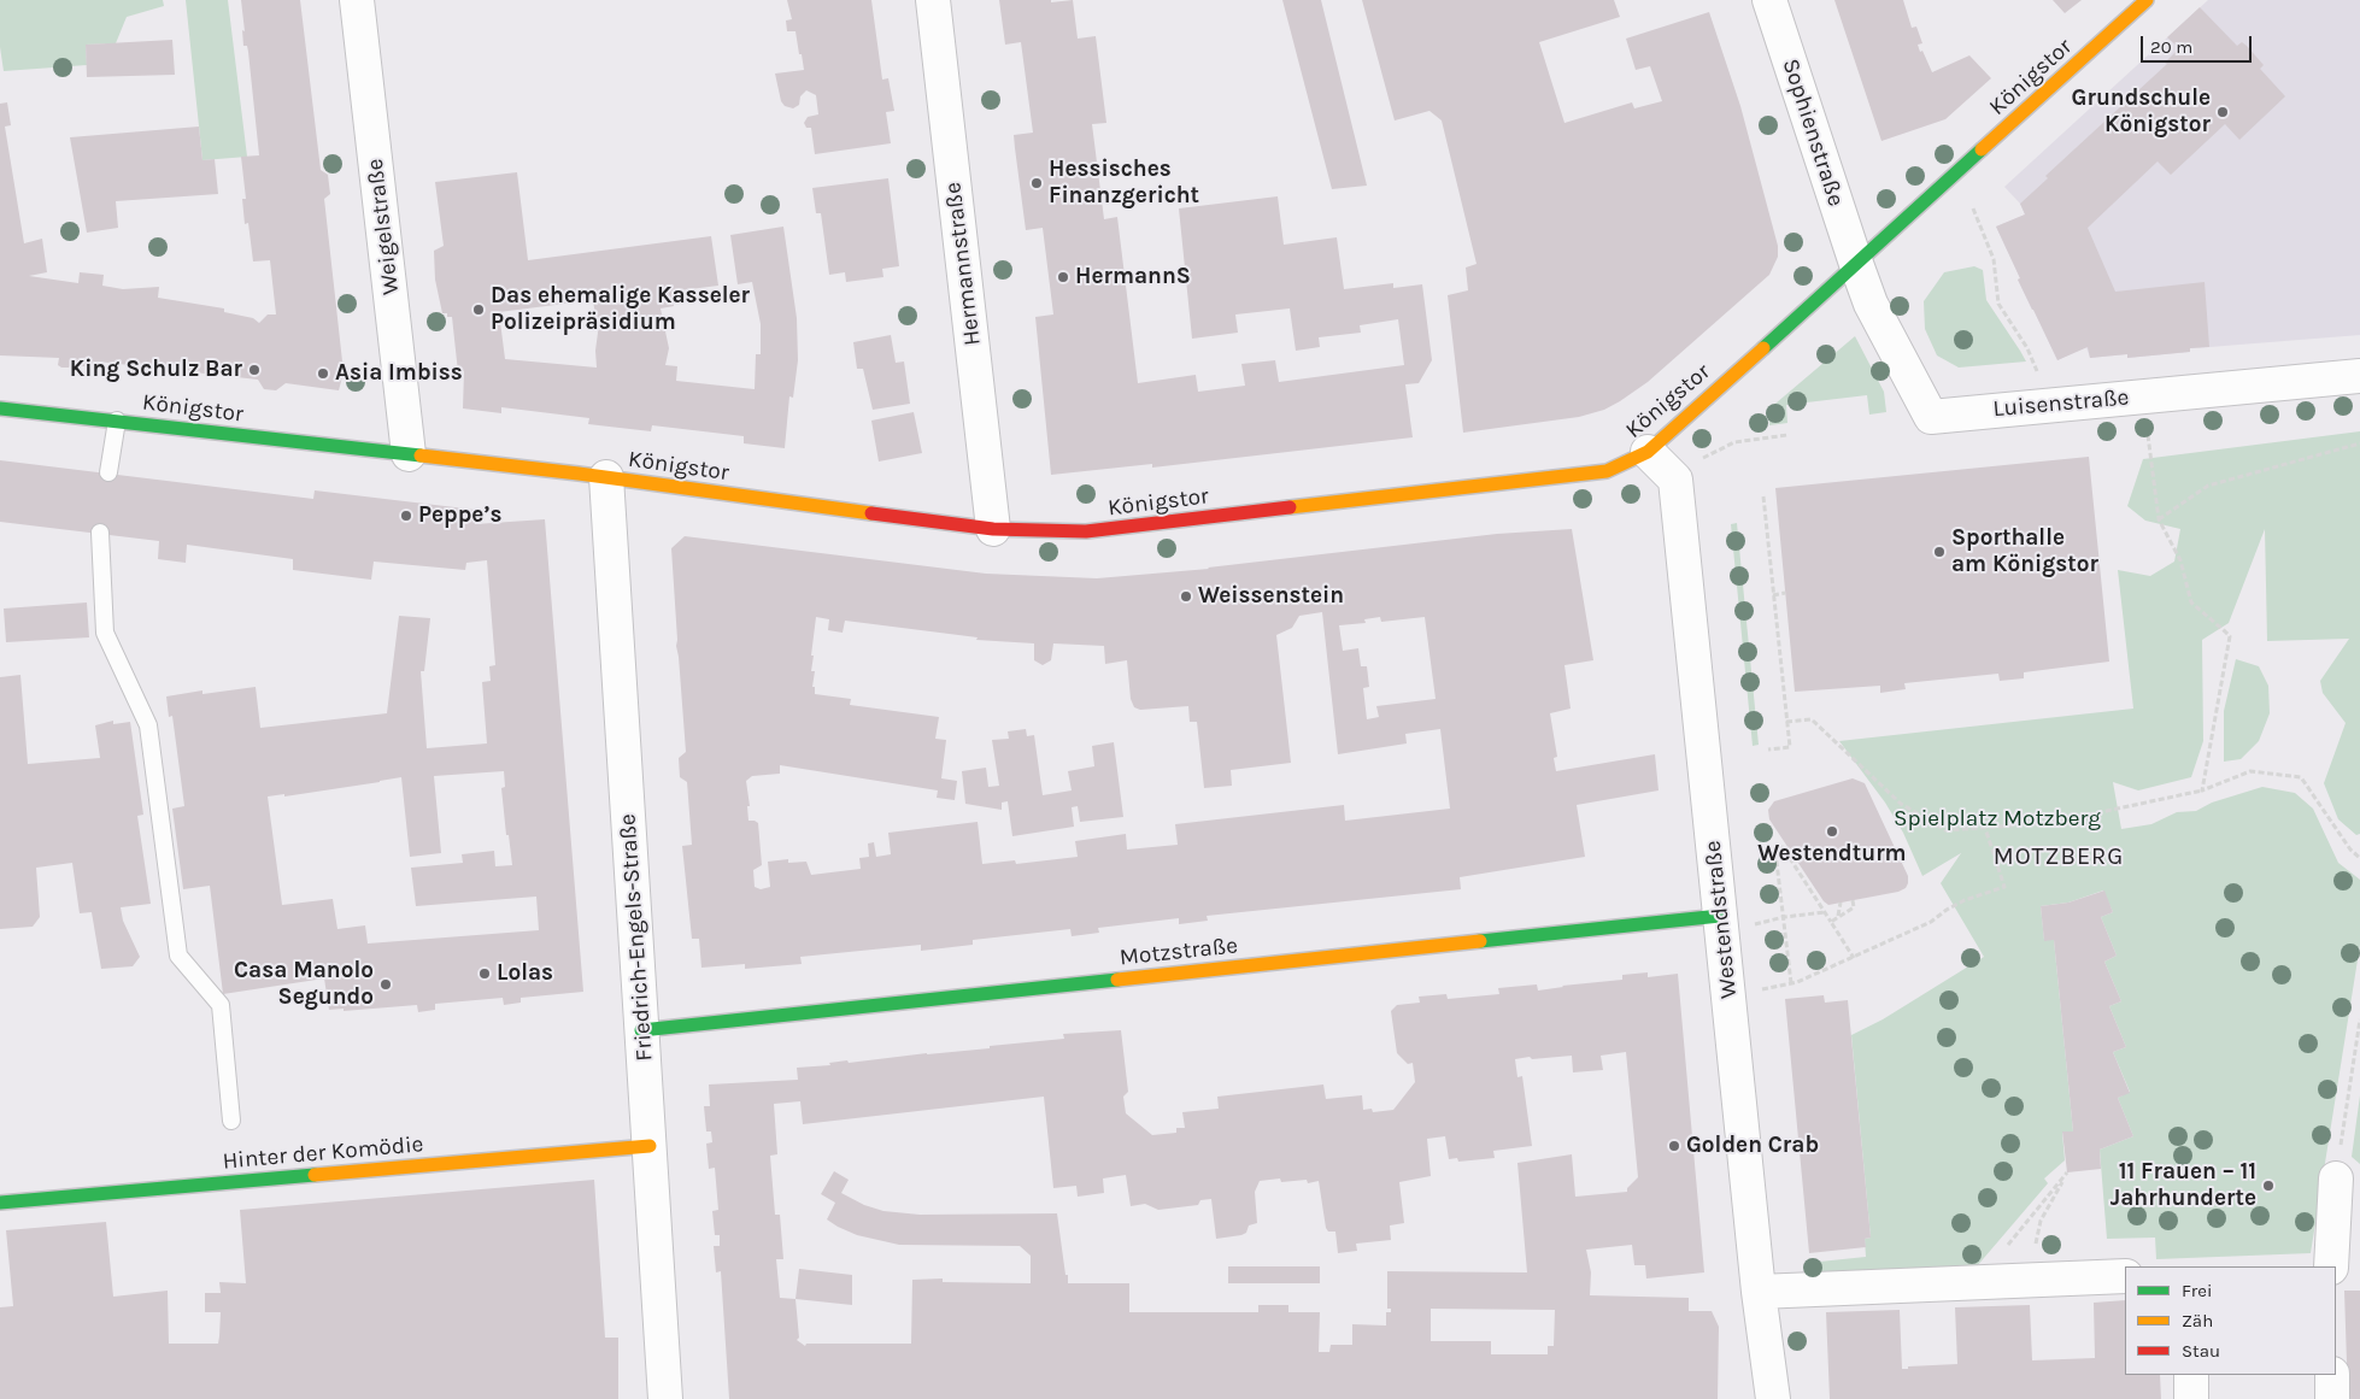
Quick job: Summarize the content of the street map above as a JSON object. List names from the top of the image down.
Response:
{
  "streets": {
    "street": [
      "Königstor",
      "Sophienstraße",
      "Weigelstraße",
      "Hermannstraße",
      "Luisenstraße",
      "Westendstraße",
      "Friedrich-Engels-Straße",
      "Motzstraße",
      "Hinter der Komödie"
    ]
  },
  "crossings": [
    ["Königstor", "Sophienstraße"],
    ["Königstor", "Weigelstraße"],
    ["Königstor", "Hermannstraße"],
    ["Königstor", "Luisenstraße"],
    ["Königstor", "Westendstraße"],
    ["Königstor", "Friedrich-Engels-Straße"],
    ["Sophienstraße", "Luisenstraße"],
    ["Westendstraße", "Motzstraße"],
    ["Friedrich-Engels-Straße", "Motzstraße"],
    ["Friedrich-Engels-Straße", "Hinter der Komödie"]
  ],
  "districts": ["MOTZBERG"],
  "parks": ["Spielplatz Motzberg"],
  "places": [
    "Grundschule Königstor",
    "Hessisches Finanzgericht",
    "HermannS",
    "Das ehemalige Kasseler Polizeipräsidium",
    "King Schulz Bar",
    "Asia Imbiss",
    "Peppe’s",
    "Sporthalle am Königstor",
    "Weissenstein",
    "Westendturm",
    "Lolas",
    "Casa Manolo Segundo",
    "Golden Crab",
    "11 Frauen – 11 Jahrhunderte"
  ],
  "legend": ["Frei", "Zäh", "Stau"],
  "scale_bar": "20 m"
}
